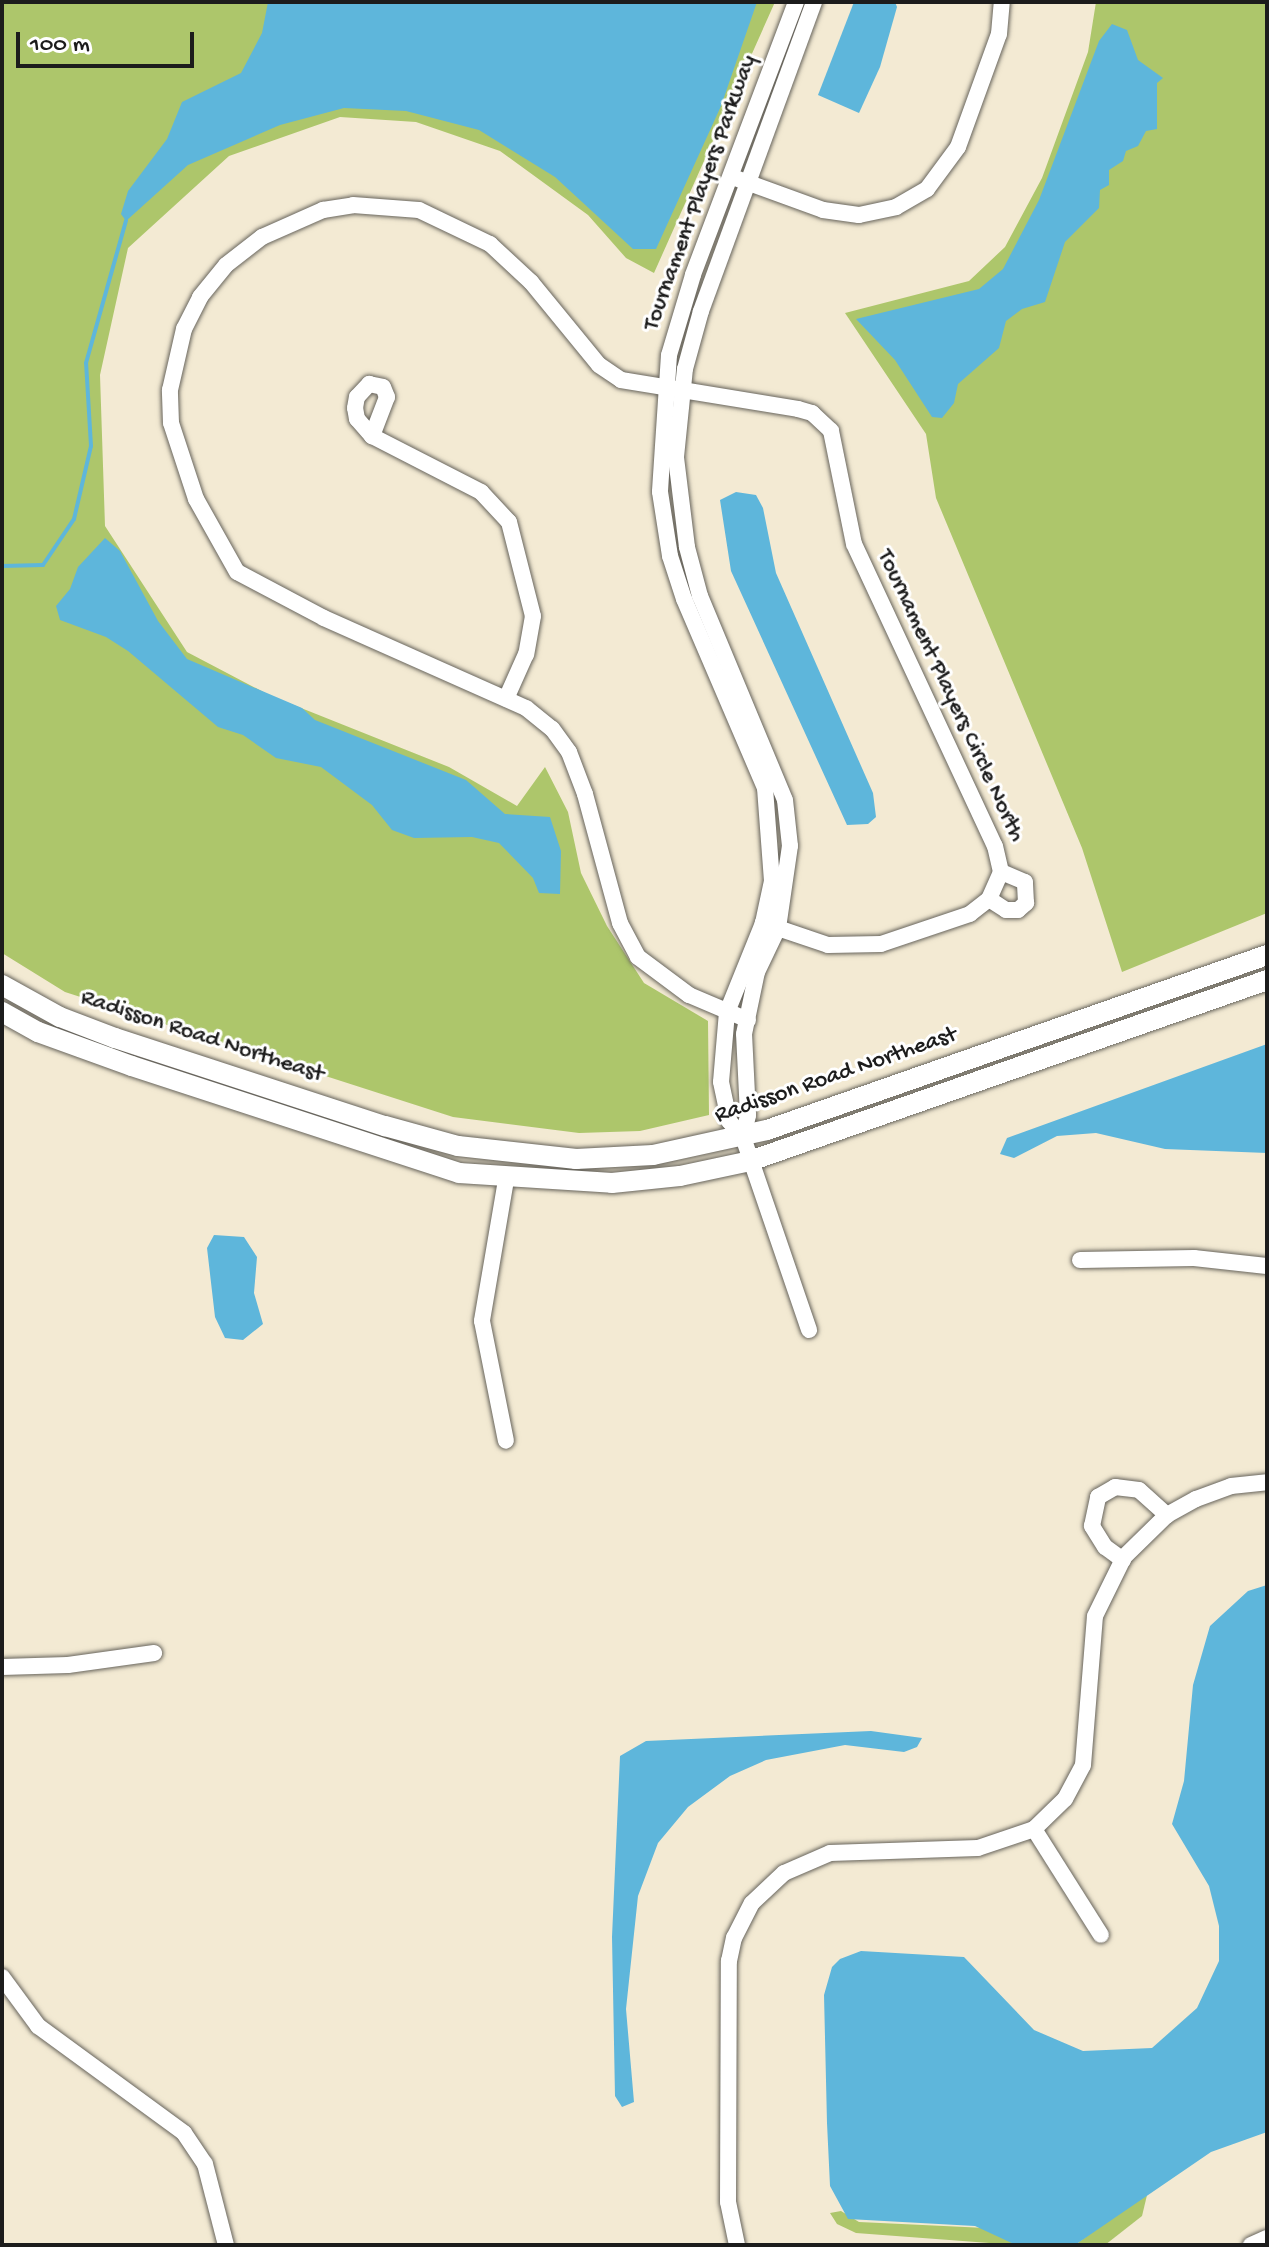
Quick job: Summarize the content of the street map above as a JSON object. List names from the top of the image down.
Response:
{
  "streets": {
    "main road": ["Radisson Road Northeast"],
    "street": ["Tournament Players Parkway", "Tournament Players Circle North"]
  },
  "crossings": [
    ["Tournament Players Parkway", "Tournament Players Circle North"],
    ["Tournament Players Parkway", "Radisson Road Northeast"]
  ],
  "scale_bar": "100 m"
}
